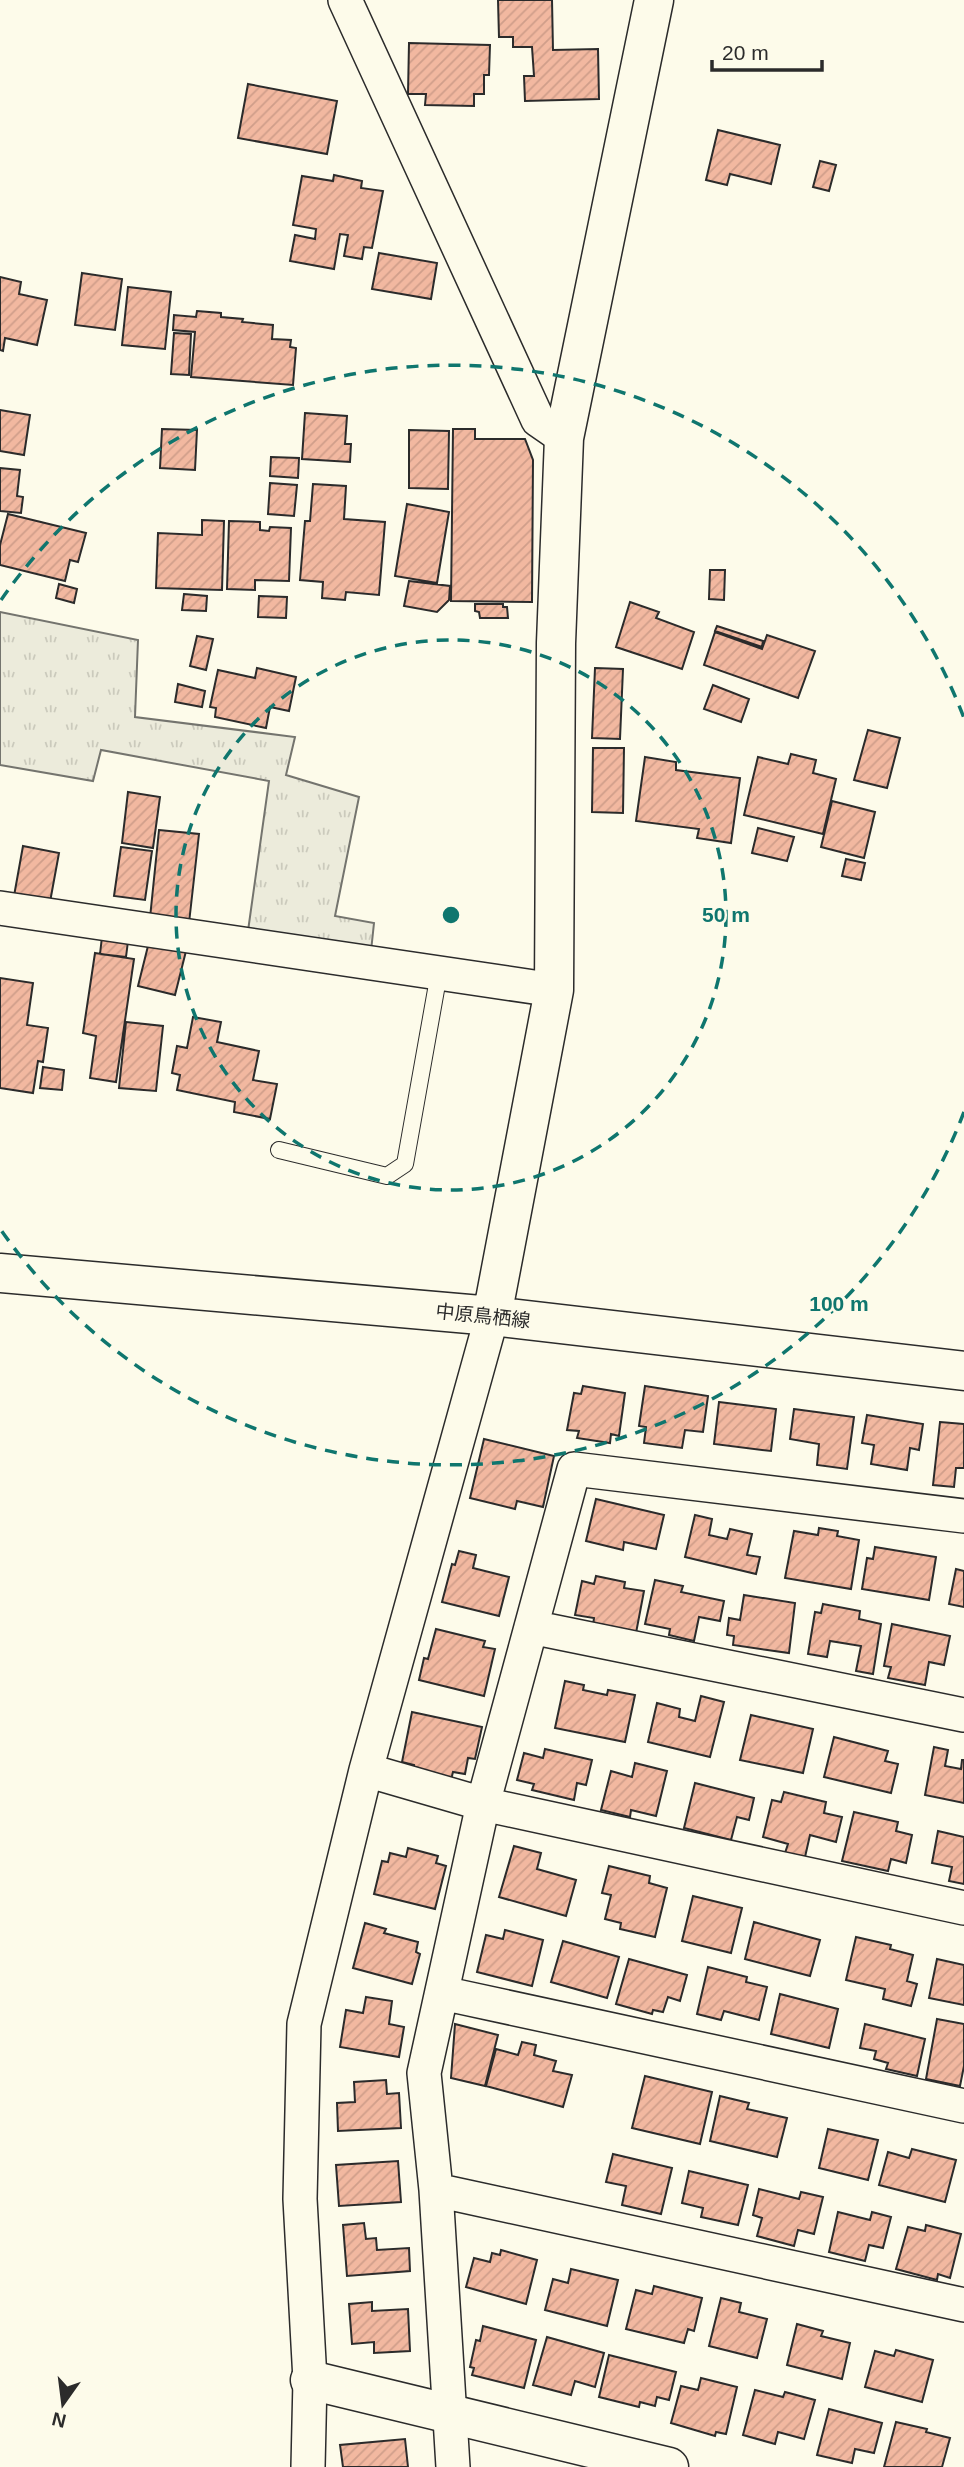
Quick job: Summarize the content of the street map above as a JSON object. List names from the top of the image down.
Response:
{
  "streets": {
    "street": ["中原鳥栖線"]
  },
  "scale_bar": "20 m",
  "north": "bottom",
  "rings": ["50 m", "100 m"]
}
